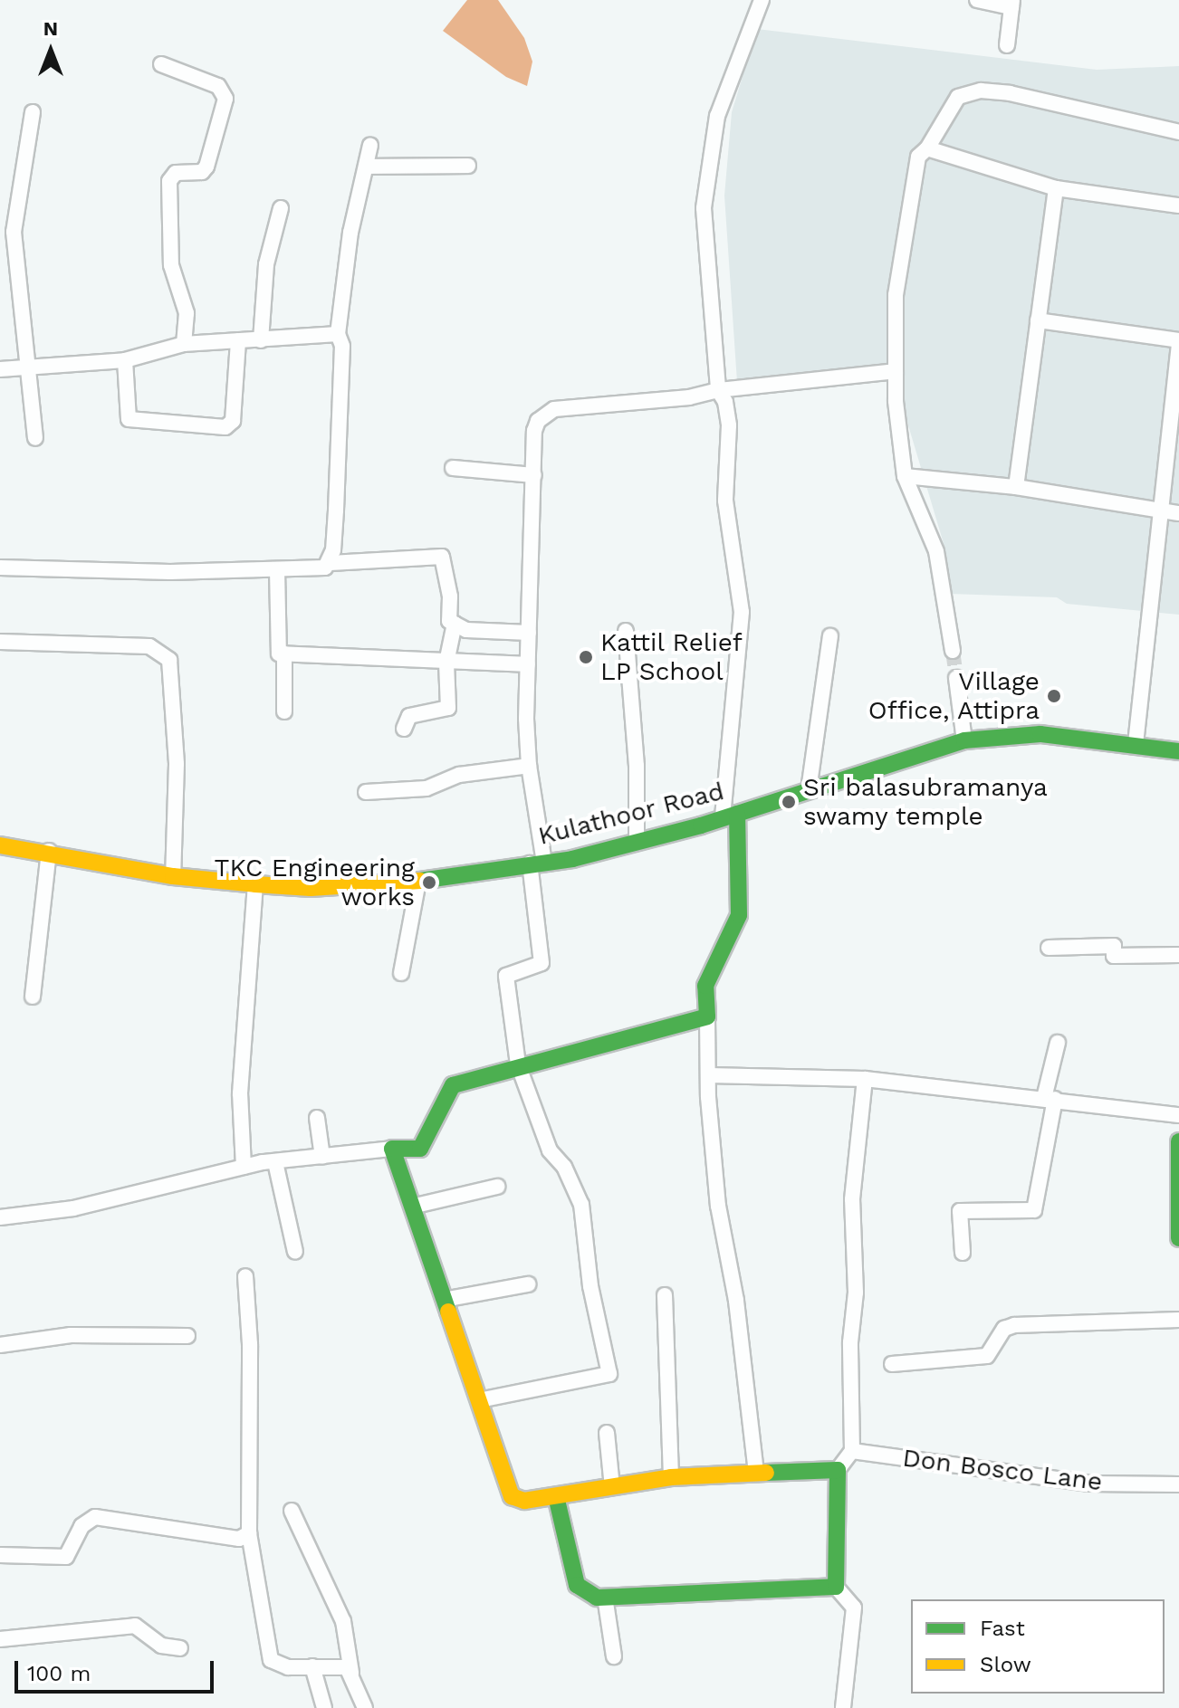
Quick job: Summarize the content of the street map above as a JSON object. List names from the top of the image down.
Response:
{
  "streets": {
    "street": ["Kulathoor Road", "Don Bosco Lane"]
  },
  "places": [
    "Kattil Relief LP School",
    "Village Office, Attipra",
    "Sri balasubramanya swamy temple",
    "TKC Engineering works"
  ],
  "legend": ["Fast", "Slow"],
  "scale_bar": "100 m",
  "north": "top"
}
